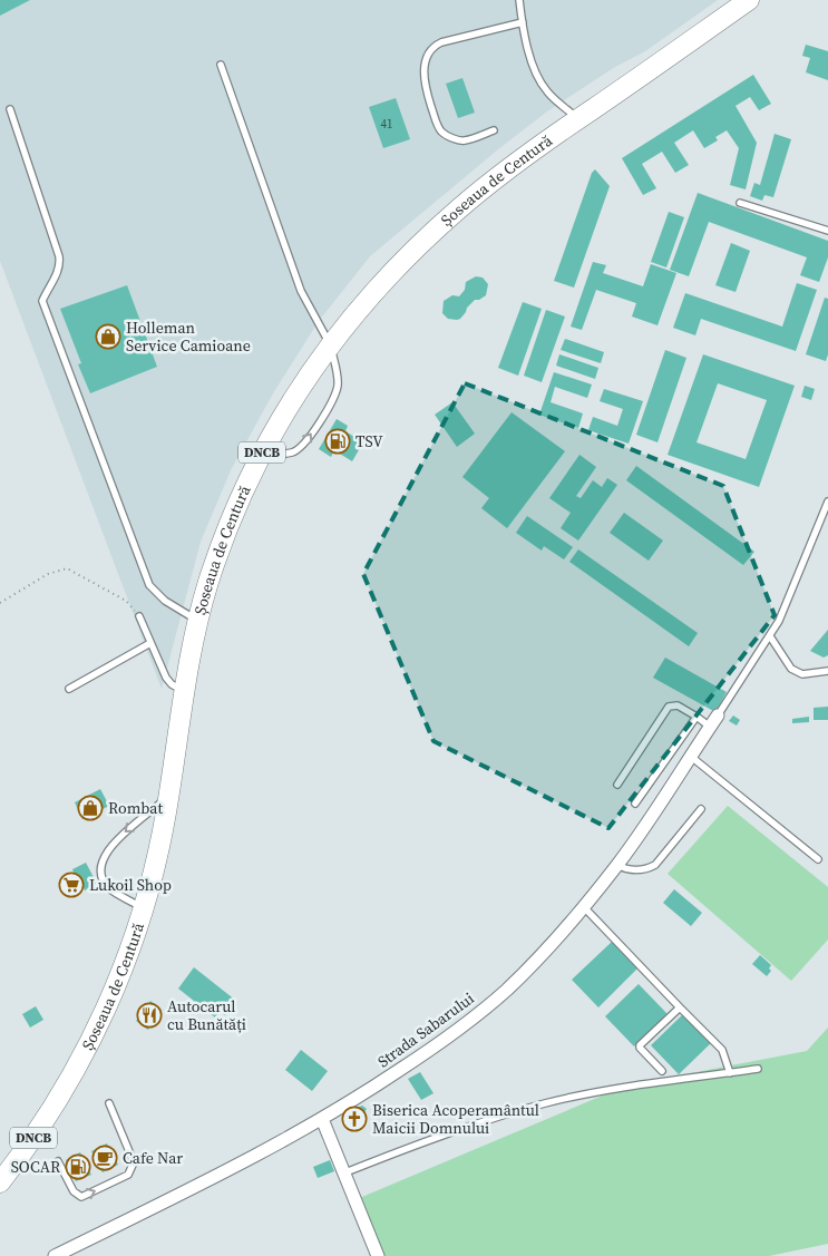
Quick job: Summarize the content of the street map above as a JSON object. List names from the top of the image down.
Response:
{
  "streets": {
    "main road": ["Șoseaua de Centură", "DNCB"],
    "street": ["Strada Sabarului"]
  },
  "places": {
    "shop": ["Holleman Service Camioane", "Rombat"],
    "fuel station": ["TSV", "SOCAR"],
    "supermarket": ["Lukoil Shop"],
    "restaurant": ["Autocarul cu Bunătăți"],
    "church": ["Biserica Acoperamântul Maicii Domnului"],
    "cafe": ["Cafe Nar"]
  },
  "house_numbers": ["41"]
}
